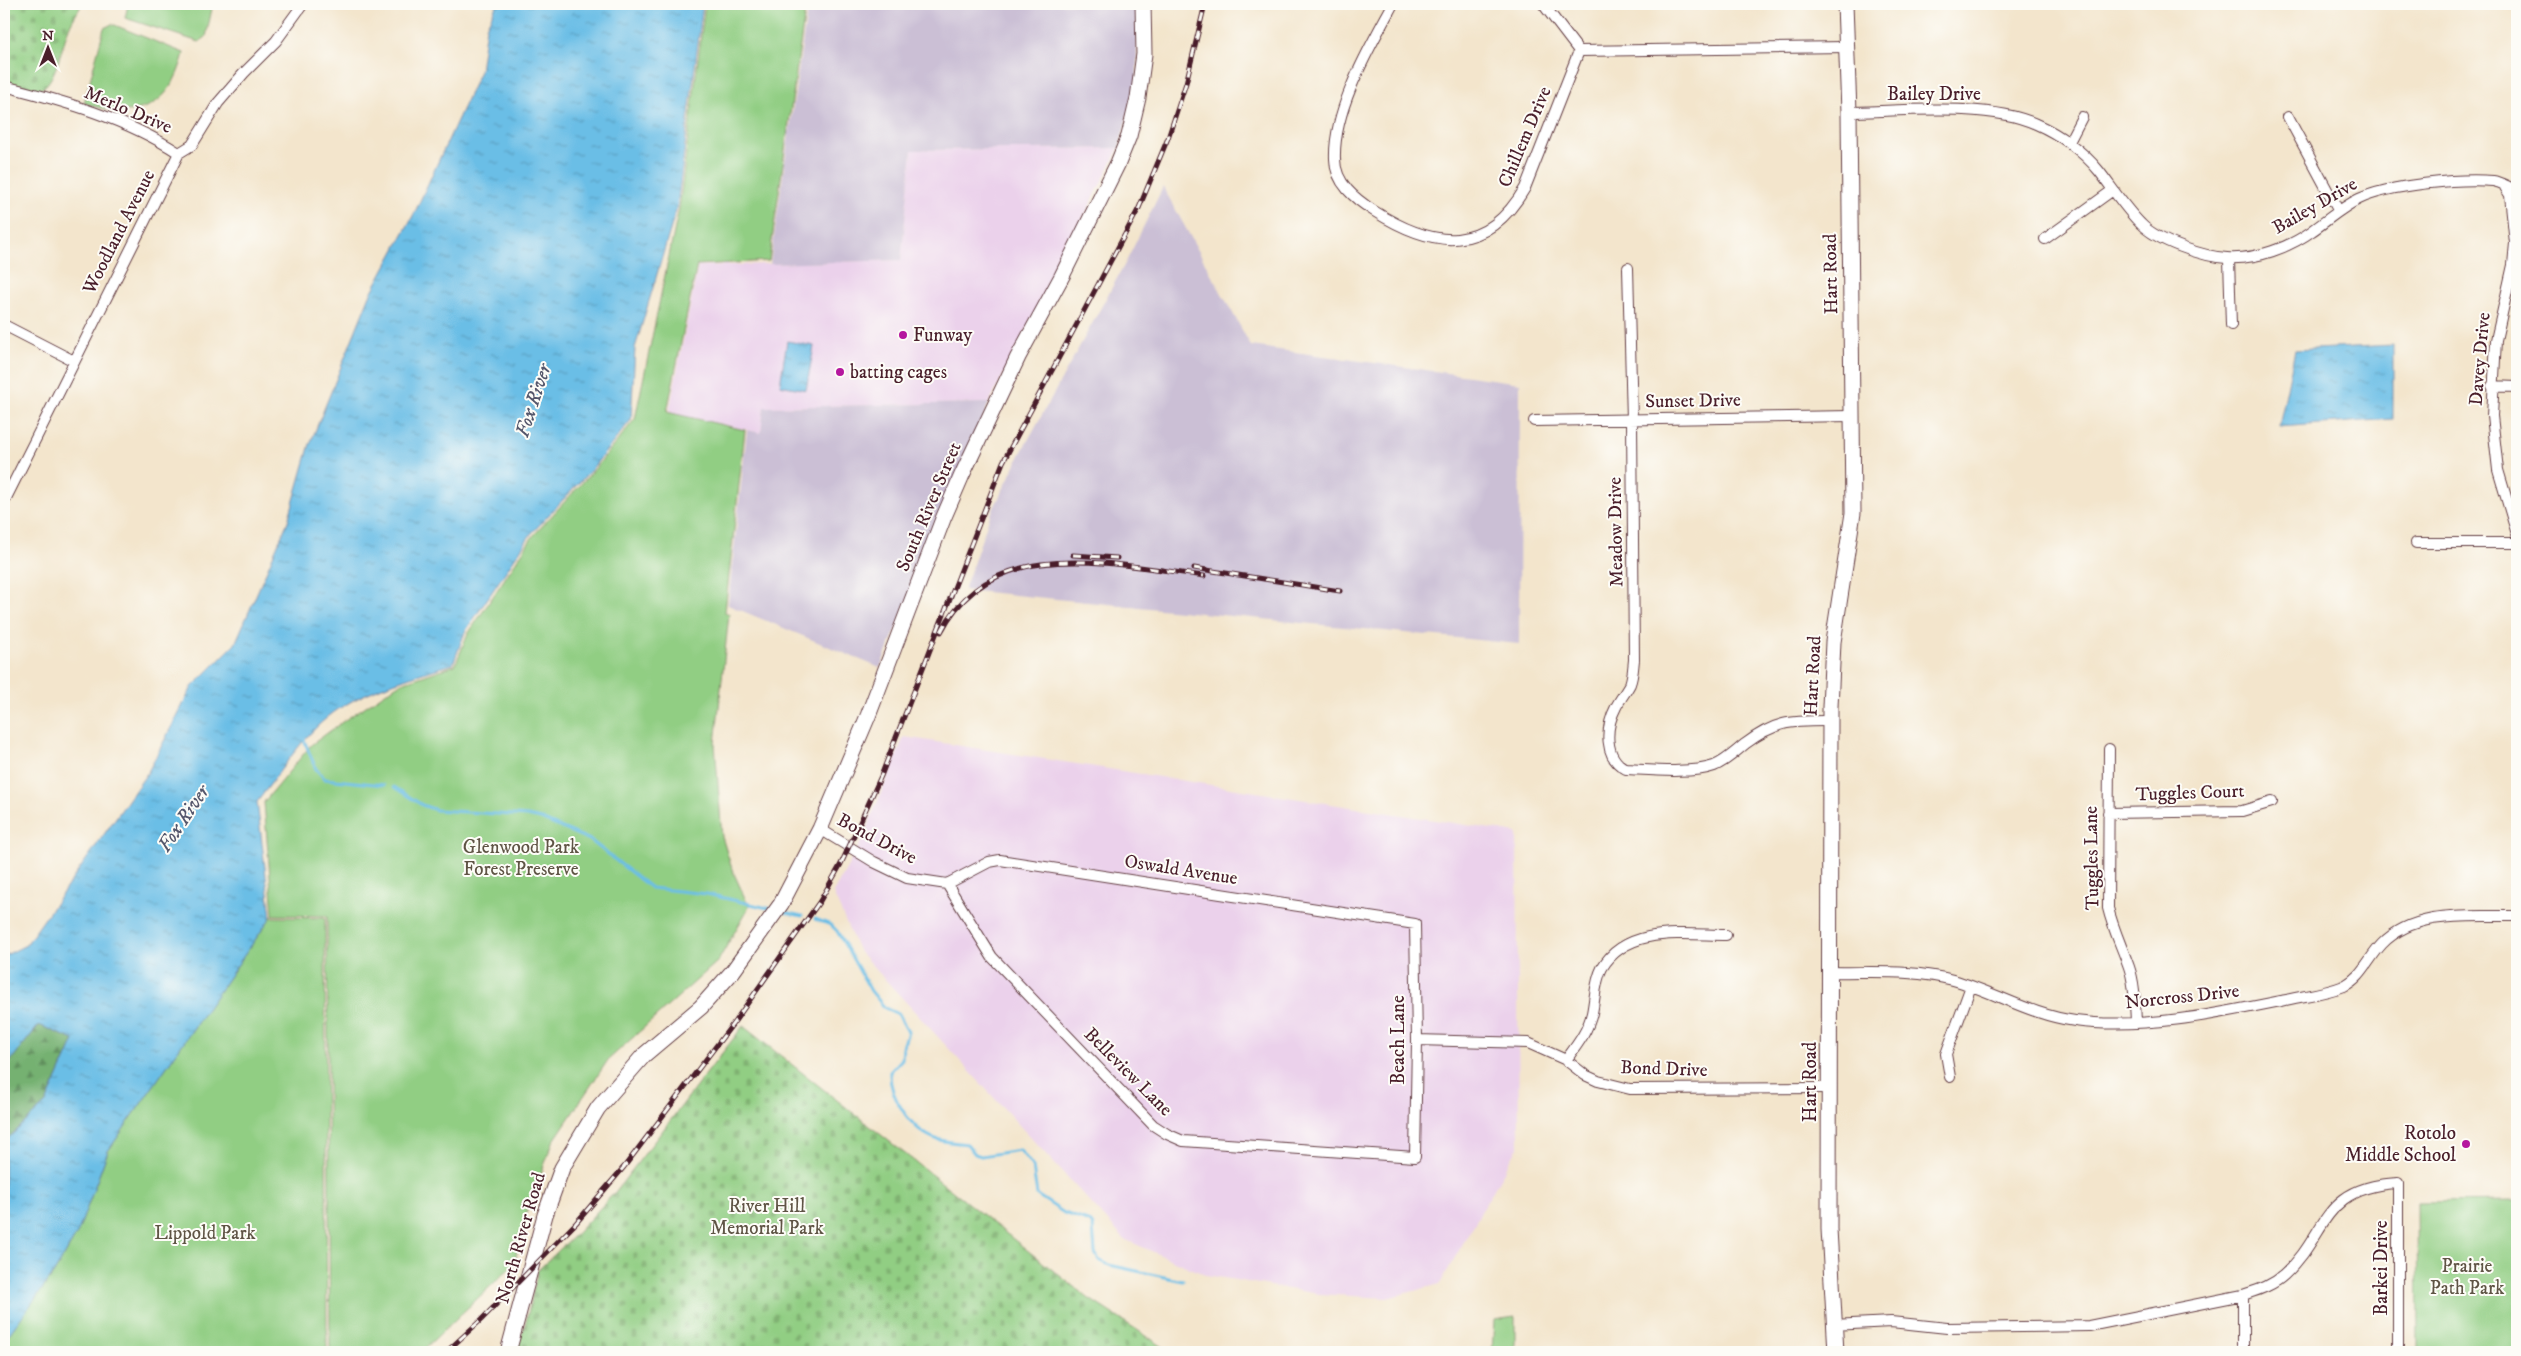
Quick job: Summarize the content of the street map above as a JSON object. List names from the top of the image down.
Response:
{
  "streets": {
    "main road": ["Hart Road", "South River Street", "North River Road"],
    "street": [
      "Bailey Drive",
      "Merlo Drive",
      "Chillem Drive",
      "Woodland Avenue",
      "Davey Drive",
      "Sunset Drive",
      "Meadow Drive",
      "Tuggles Court",
      "Bond Drive",
      "Tuggles Lane",
      "Oswald Avenue",
      "Norcross Drive",
      "Beach Lane",
      "Belleview Lane",
      "Barkei Drive"
    ]
  },
  "crossings": [
    ["Bailey Drive", "Hart Road"],
    ["Bailey Drive", "Davey Drive"],
    ["Merlo Drive", "Woodland Avenue"],
    ["Hart Road", "Sunset Drive"],
    ["Hart Road", "Meadow Drive"],
    ["Hart Road", "Bond Drive"],
    ["Hart Road", "Norcross Drive"],
    ["Sunset Drive", "Meadow Drive"],
    ["South River Street", "Bond Drive"],
    ["South River Street", "North River Road"],
    ["Tuggles Court", "Tuggles Lane"],
    ["Bond Drive", "Oswald Avenue"],
    ["Bond Drive", "Beach Lane"],
    ["Bond Drive", "Belleview Lane"],
    ["Tuggles Lane", "Norcross Drive"],
    ["Oswald Avenue", "Beach Lane"],
    ["Oswald Avenue", "Belleview Lane"],
    ["Beach Lane", "Belleview Lane"]
  ],
  "water": ["Fox River"],
  "parks": [
    "Glenwood Park Forest Preserve",
    "River Hill Memorial Park",
    "Lippold Park",
    "Prairie Path Park"
  ],
  "places": ["Funway", "batting cages", "Rotolo Middle School"],
  "north": "top"
}
